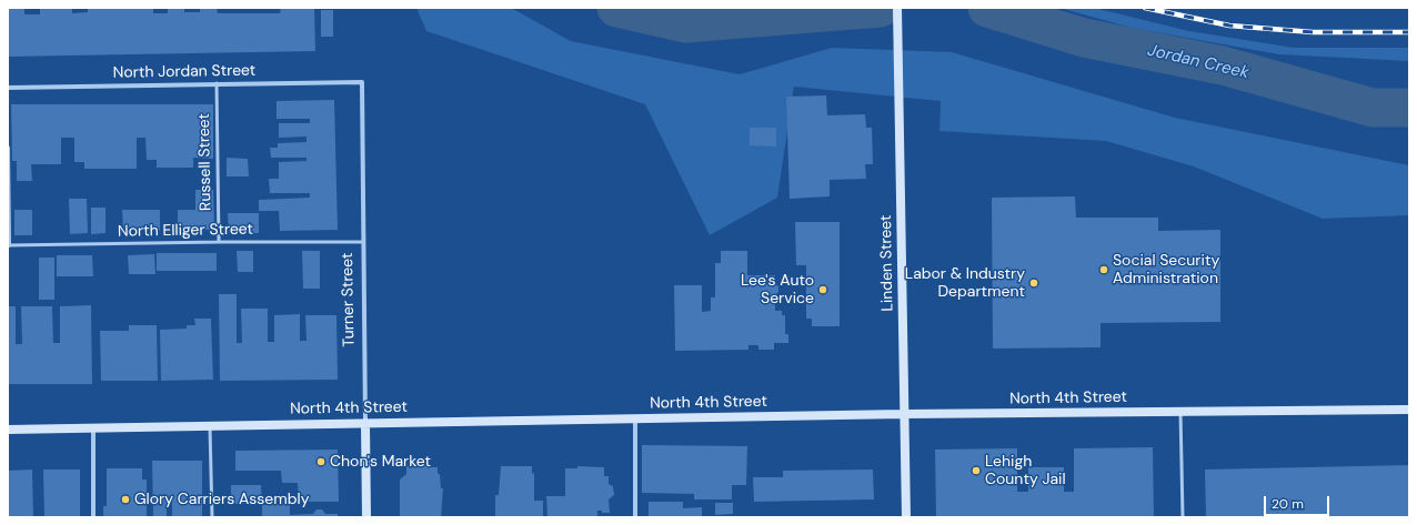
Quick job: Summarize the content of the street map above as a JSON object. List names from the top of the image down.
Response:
{
  "streets": {
    "street": [
      "North Jordan Street",
      "Linden Street",
      "Turner Street",
      "North 4th Street"
    ],
    "lane": ["Russell Street", "North Elliger Street"]
  },
  "crossings": [
    ["North Jordan Street", "Russell Street"],
    ["North Jordan Street", "Turner Street"],
    ["Russell Street", "North Elliger Street"],
    ["North Elliger Street", "Turner Street"],
    ["Linden Street", "North 4th Street"],
    ["Turner Street", "North 4th Street"]
  ],
  "water": ["Jordan Creek"],
  "places": [
    "Social Security Administration",
    "Labor & Industry Department",
    "Lee's Auto Service",
    "Chon's Market",
    "Lehigh County Jail",
    "Glory Carriers Assembly"
  ],
  "scale_bar": "20 m"
}
